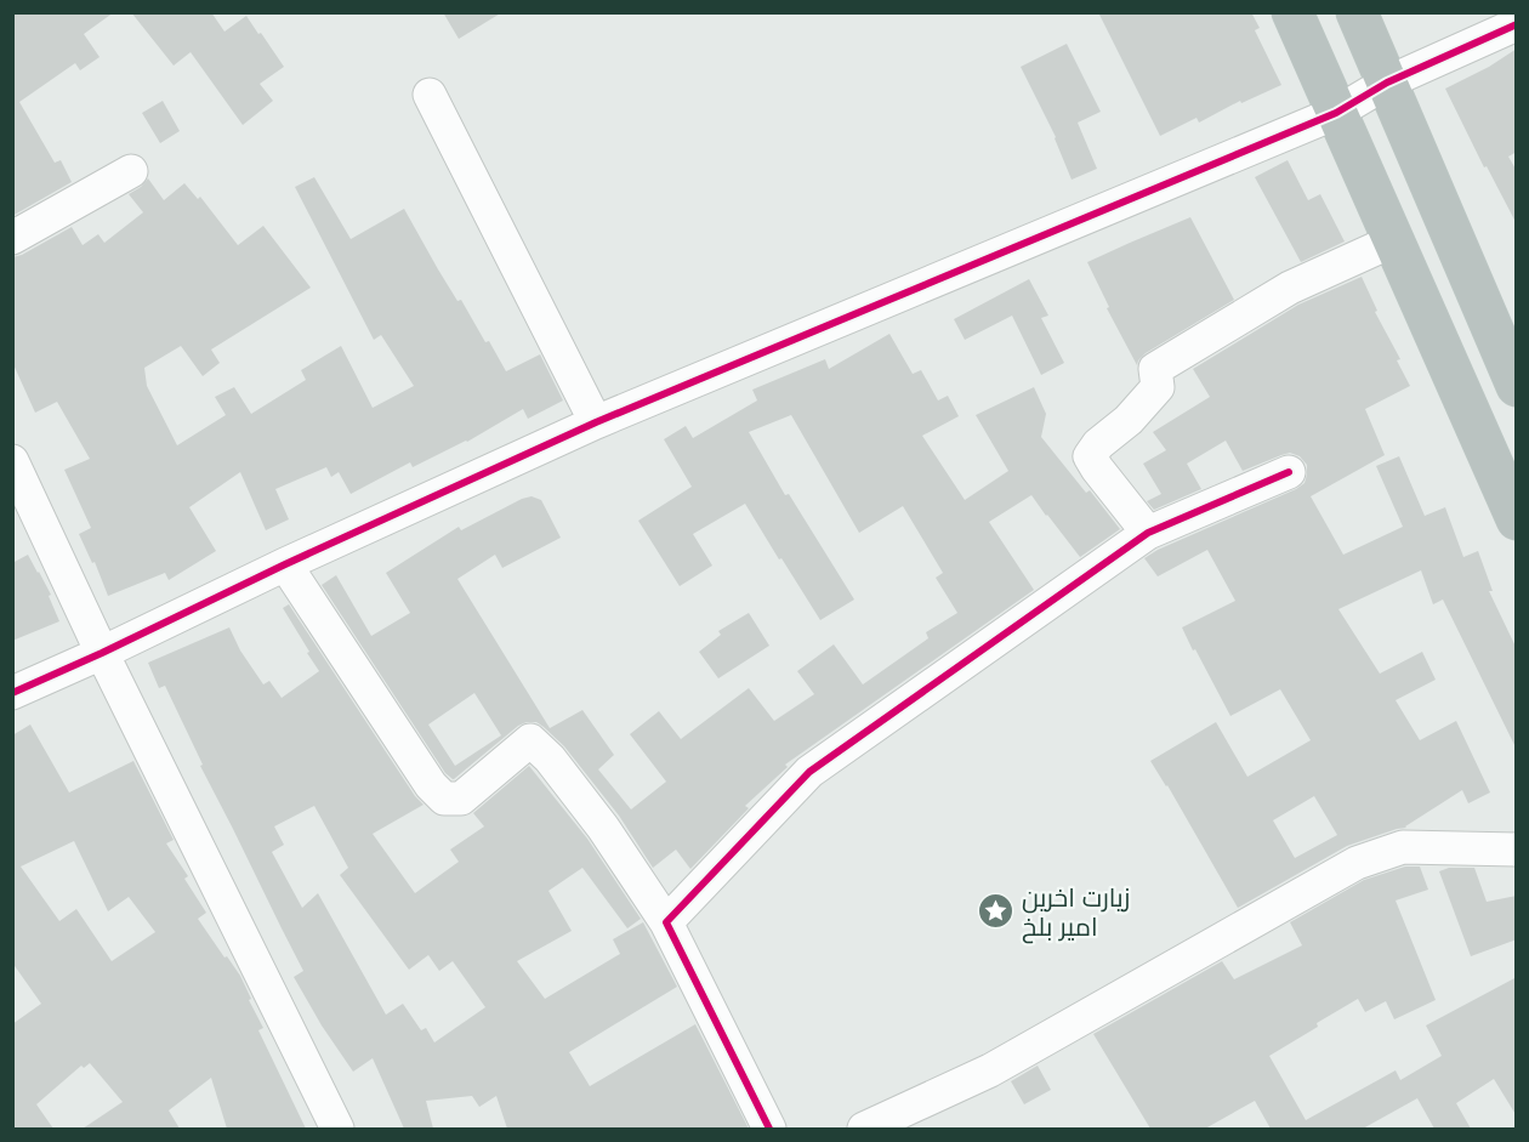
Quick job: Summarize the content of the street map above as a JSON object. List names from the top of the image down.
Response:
{
  "places": {
    "place": ["زیارت اخرین امیر بلخ"]
  }
}
